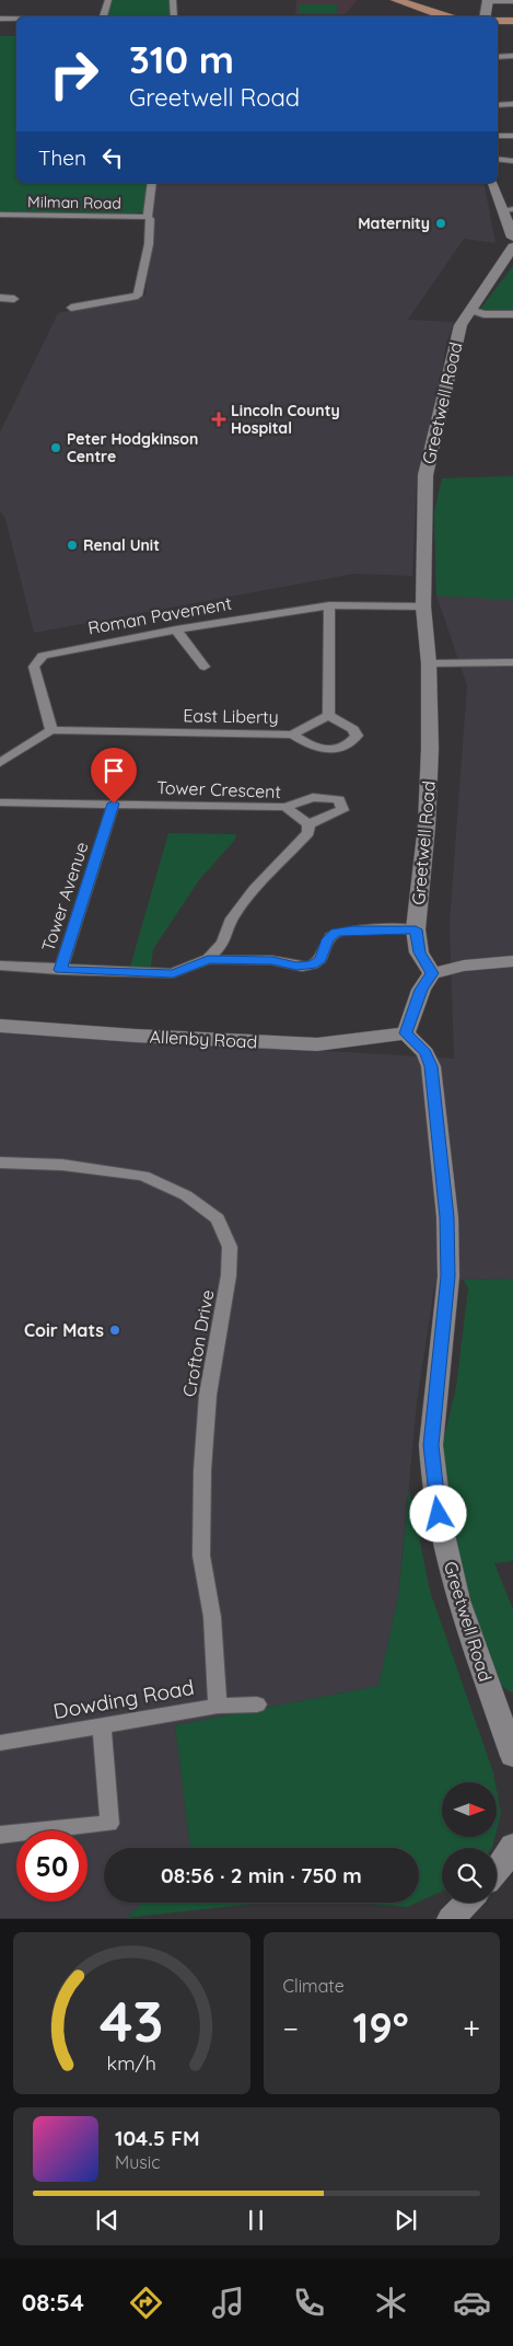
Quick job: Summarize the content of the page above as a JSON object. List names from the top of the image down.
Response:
{
  "streets": {
    "street": [
      "Milman Road",
      "Greetwell Road",
      "Roman Pavement",
      "East Liberty",
      "Tower Crescent",
      "Tower Avenue",
      "Allenby Road",
      "Crofton Drive",
      "Dowding Road"
    ]
  },
  "crossings": [
    ["Greetwell Road", "Roman Pavement"],
    ["Greetwell Road", "Allenby Road"],
    ["Roman Pavement", "East Liberty"],
    ["Tower Crescent", "Tower Avenue"],
    ["Crofton Drive", "Dowding Road"]
  ],
  "places": {
    "other": [
      "Maternity",
      "Peter Hodgkinson Centre",
      "Renal Unit",
      "Coir Mats"
    ],
    "health": ["Lincoln County Hospital"]
  },
  "north": "right",
  "page": {
    "turn": ["310 m", "Greetwell Road"],
    "then": "Then",
    "limit": "50",
    "trip": "08:56 · 2 min · 750 m",
    "tile": "Climate",
    "heat": ["−", "19°", "+"],
    "song": ["104.5 FM", "Music"],
    "tabs": "08:54",
    "gauge": ["43", "km/h"]
  }
}
